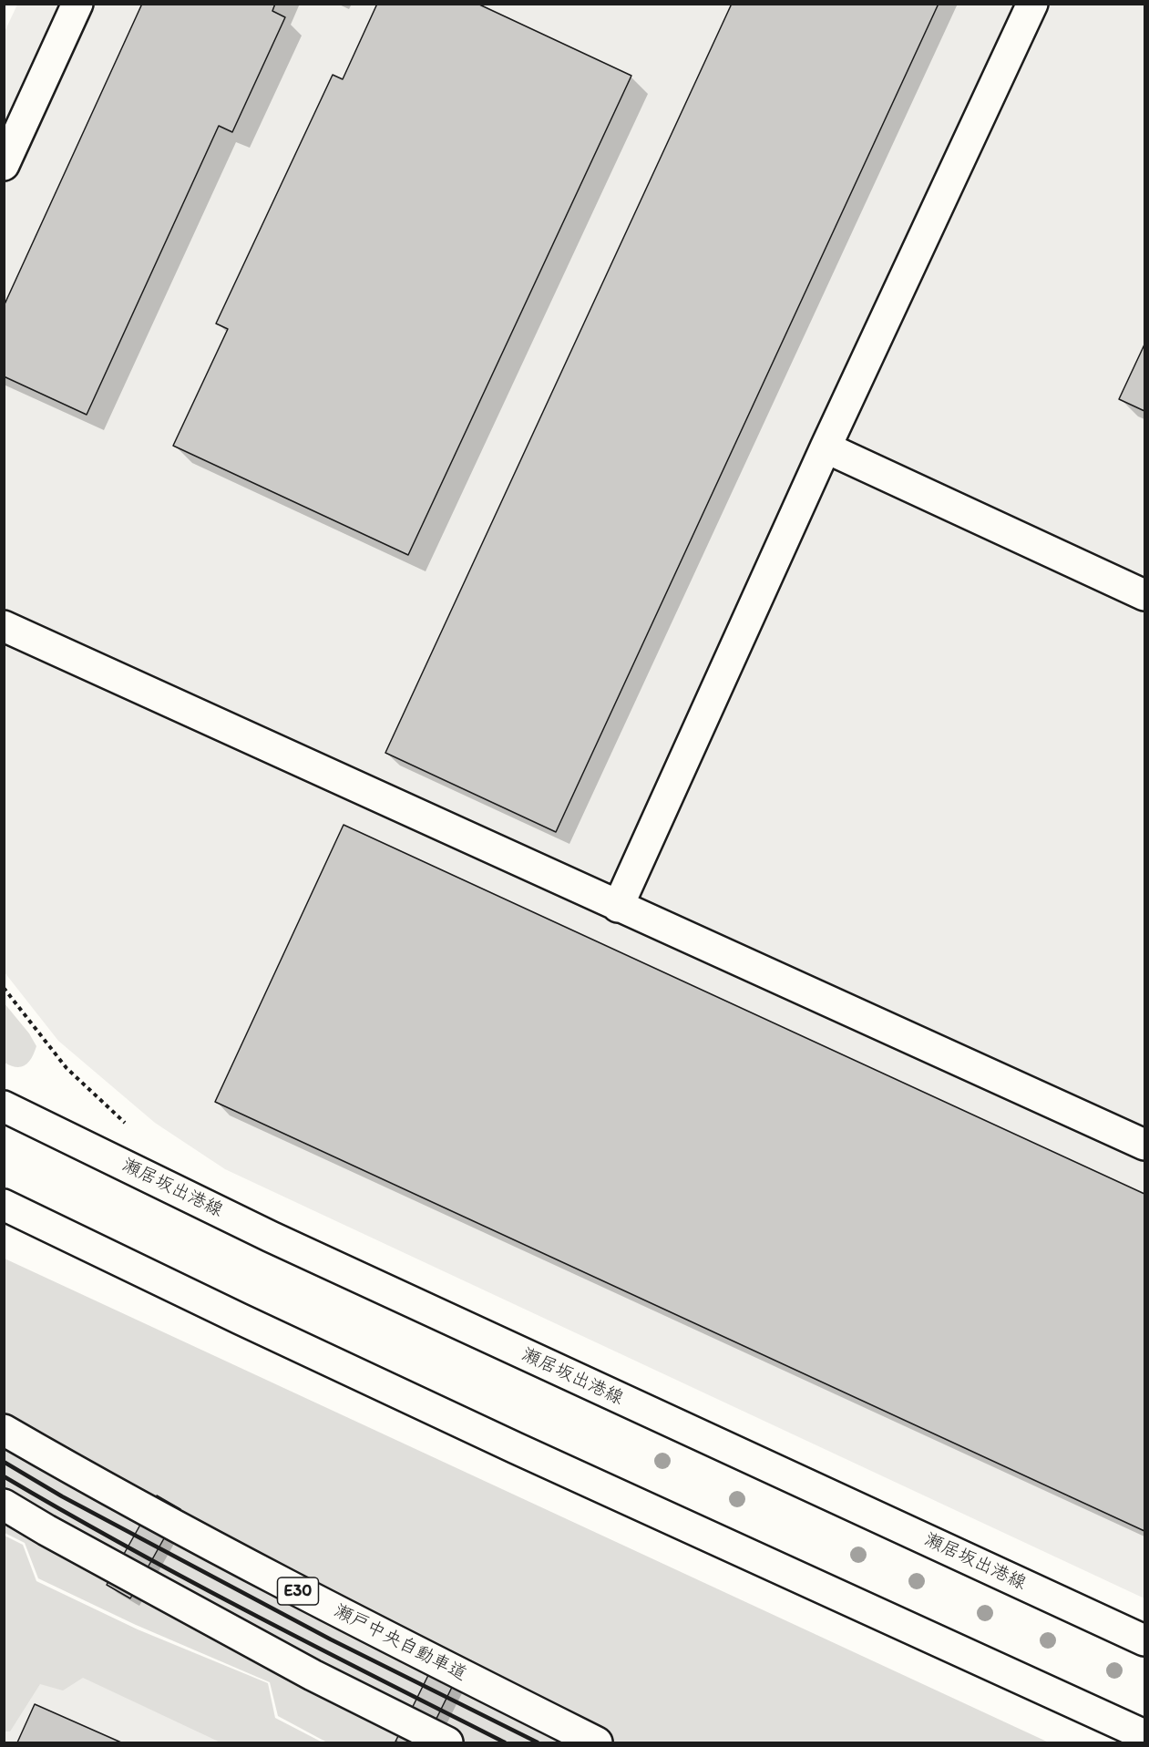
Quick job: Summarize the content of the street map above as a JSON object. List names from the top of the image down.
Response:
{
  "streets": {
    "main road": ["瀬居坂出港線", "E30", "瀬戸中央自動車道"]
  }
}
